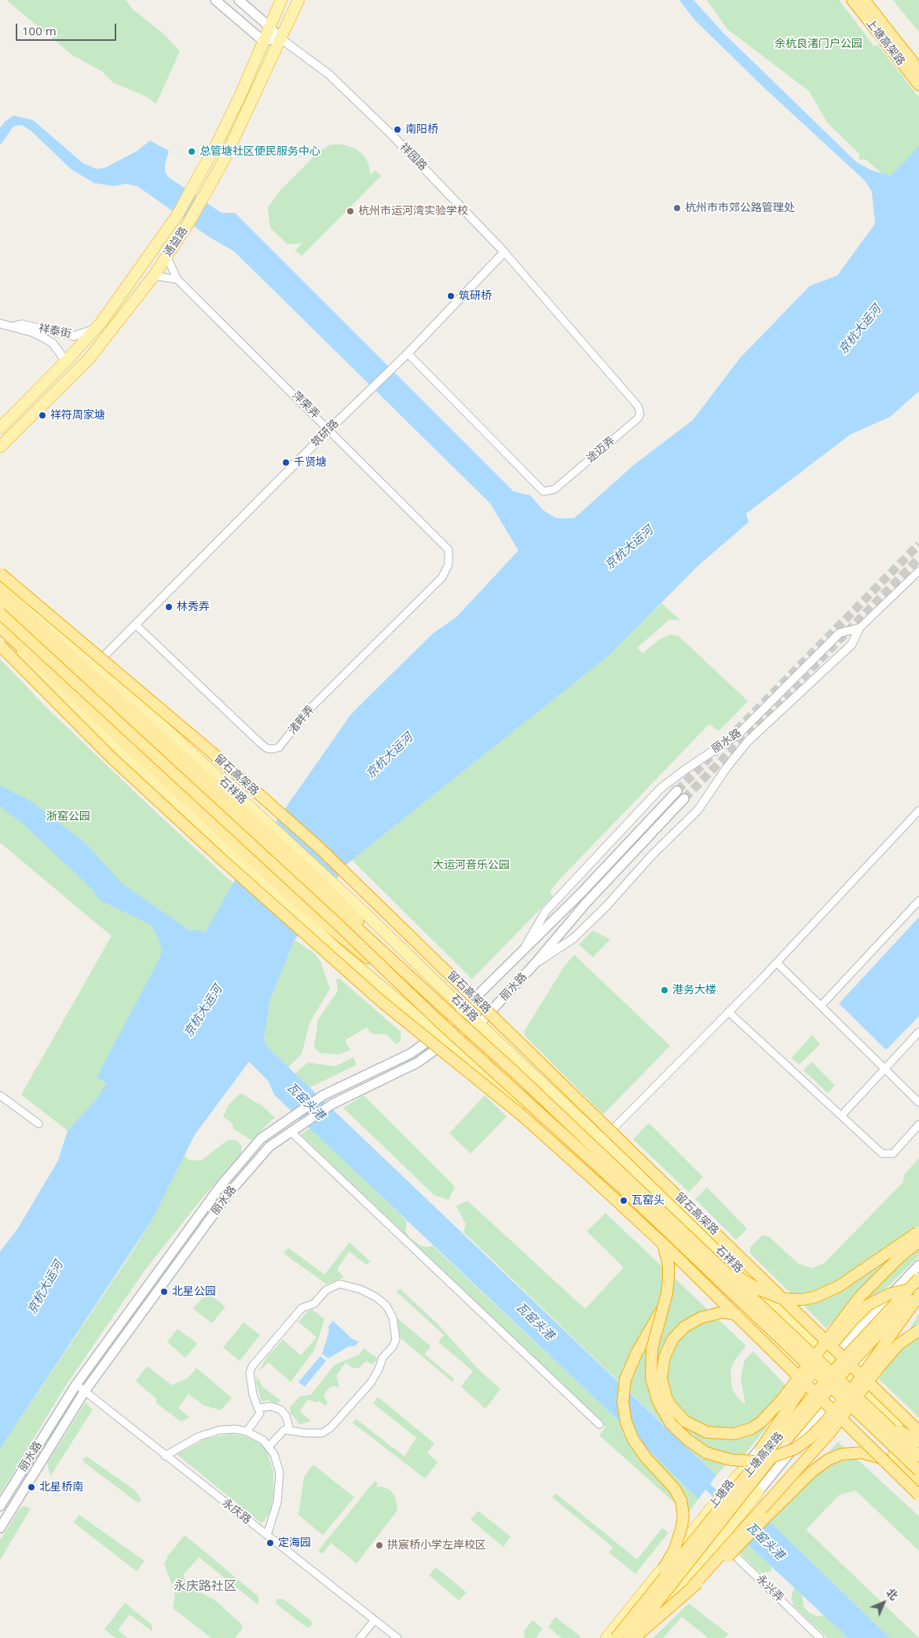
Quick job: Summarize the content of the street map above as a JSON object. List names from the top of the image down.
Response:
{
  "streets": {
    "highway": ["上塘高架路", "留石高架路"],
    "main road": [
      "祥园路",
      "通益路",
      "丽水路",
      "石祥路",
      "上塘路"
    ],
    "street": [
      "祥泰街",
      "萍荣弄",
      "筑研路",
      "途迈弄",
      "渚畔弄",
      "永庆路",
      "永兴弄"
    ]
  },
  "crossings": [
    ["上塘高架路", "上塘路"],
    ["祥园路", "通益路"],
    ["祥园路", "筑研路"],
    ["祥园路", "途迈弄"],
    ["通益路", "祥泰街"],
    ["通益路", "萍荣弄"],
    ["萍荣弄", "筑研路"],
    ["萍荣弄", "渚畔弄"],
    ["筑研路", "途迈弄"],
    ["筑研路", "渚畔弄"],
    ["筑研路", "石祥路"],
    ["丽水路", "石祥路"],
    ["丽水路", "永庆路"],
    ["石祥路", "上塘路"]
  ],
  "districts": ["永庆路社区"],
  "water": ["京杭大运河", "瓦窑头港"],
  "parks": ["余杭良渚门户公园", "浙窑公园", "大运河音乐公园"],
  "places": [
    "南阳桥",
    "总管塘社区便民服务中心",
    "杭州市市郊公路管理处",
    "杭州市运河湾实验学校",
    "筑研桥",
    "祥符周家塘",
    "千贤塘",
    "林秀弄",
    "港务大楼",
    "瓦窑头",
    "北星公园",
    "北星桥南",
    "定海园",
    "拱宸桥小学左岸校区"
  ],
  "scale_bar": "100 m",
  "north": "top right"
}
